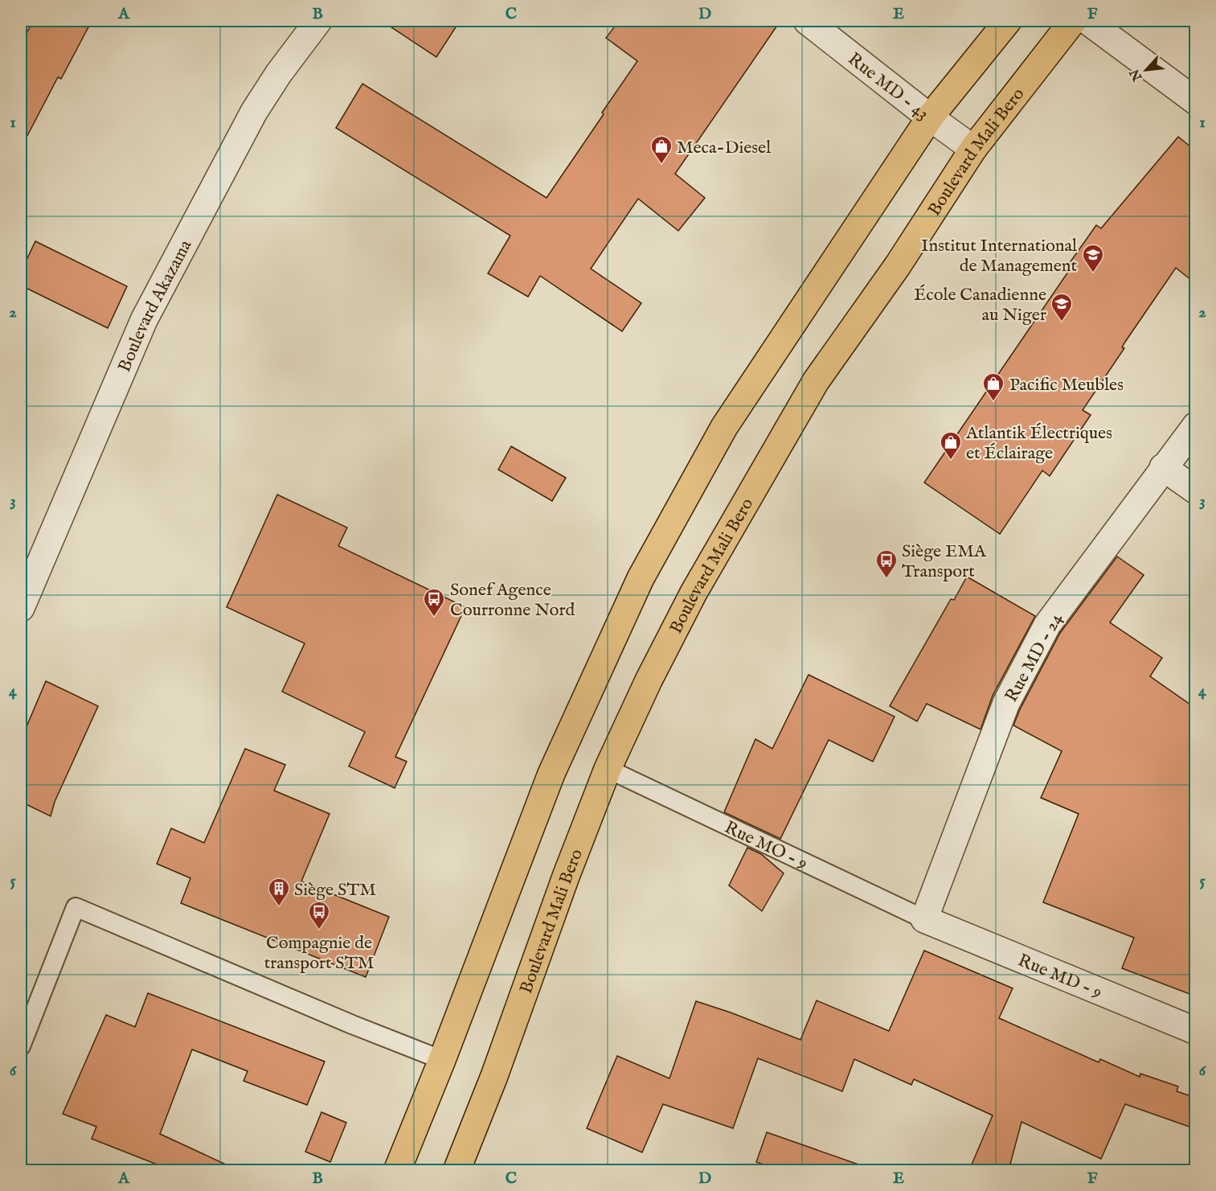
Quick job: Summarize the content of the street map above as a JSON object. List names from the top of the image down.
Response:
{
  "streets": {
    "main road": ["Boulevard Mali Bero"],
    "street": [
      "Rue MD - 43",
      "Boulevard Akazama",
      "Rue MD - 24",
      "Rue MD - 9"
    ],
    "lane": ["Rue MO - 9"]
  },
  "crossings": [
    ["Rue MD - 43", "Boulevard Mali Bero"],
    ["Boulevard Mali Bero", "Rue MO - 9"],
    ["Rue MD - 24", "Rue MO - 9"],
    ["Rue MD - 24", "Rue MD - 9"],
    ["Rue MO - 9", "Rue MD - 9"]
  ],
  "places": {
    "shop": ["Meca-Diesel", "Pacific Meubles", "Atlantik Électriques et Éclairage"],
    "school or university": ["Institut International de Management", "École Canadienne au Niger"],
    "bus stop": ["Siège EMA Transport", "Sonef Agence Courronne Nord", "Compagnie de transport STM"],
    "building": ["Siège STM"]
  },
  "north": "bottom left",
  "grid": {
    "columns": [
      "A",
      "B",
      "C",
      "D",
      "E",
      "F"
    ],
    "rows": [
      "1",
      "2",
      "3",
      "4",
      "5",
      "6"
    ]
  }
}
